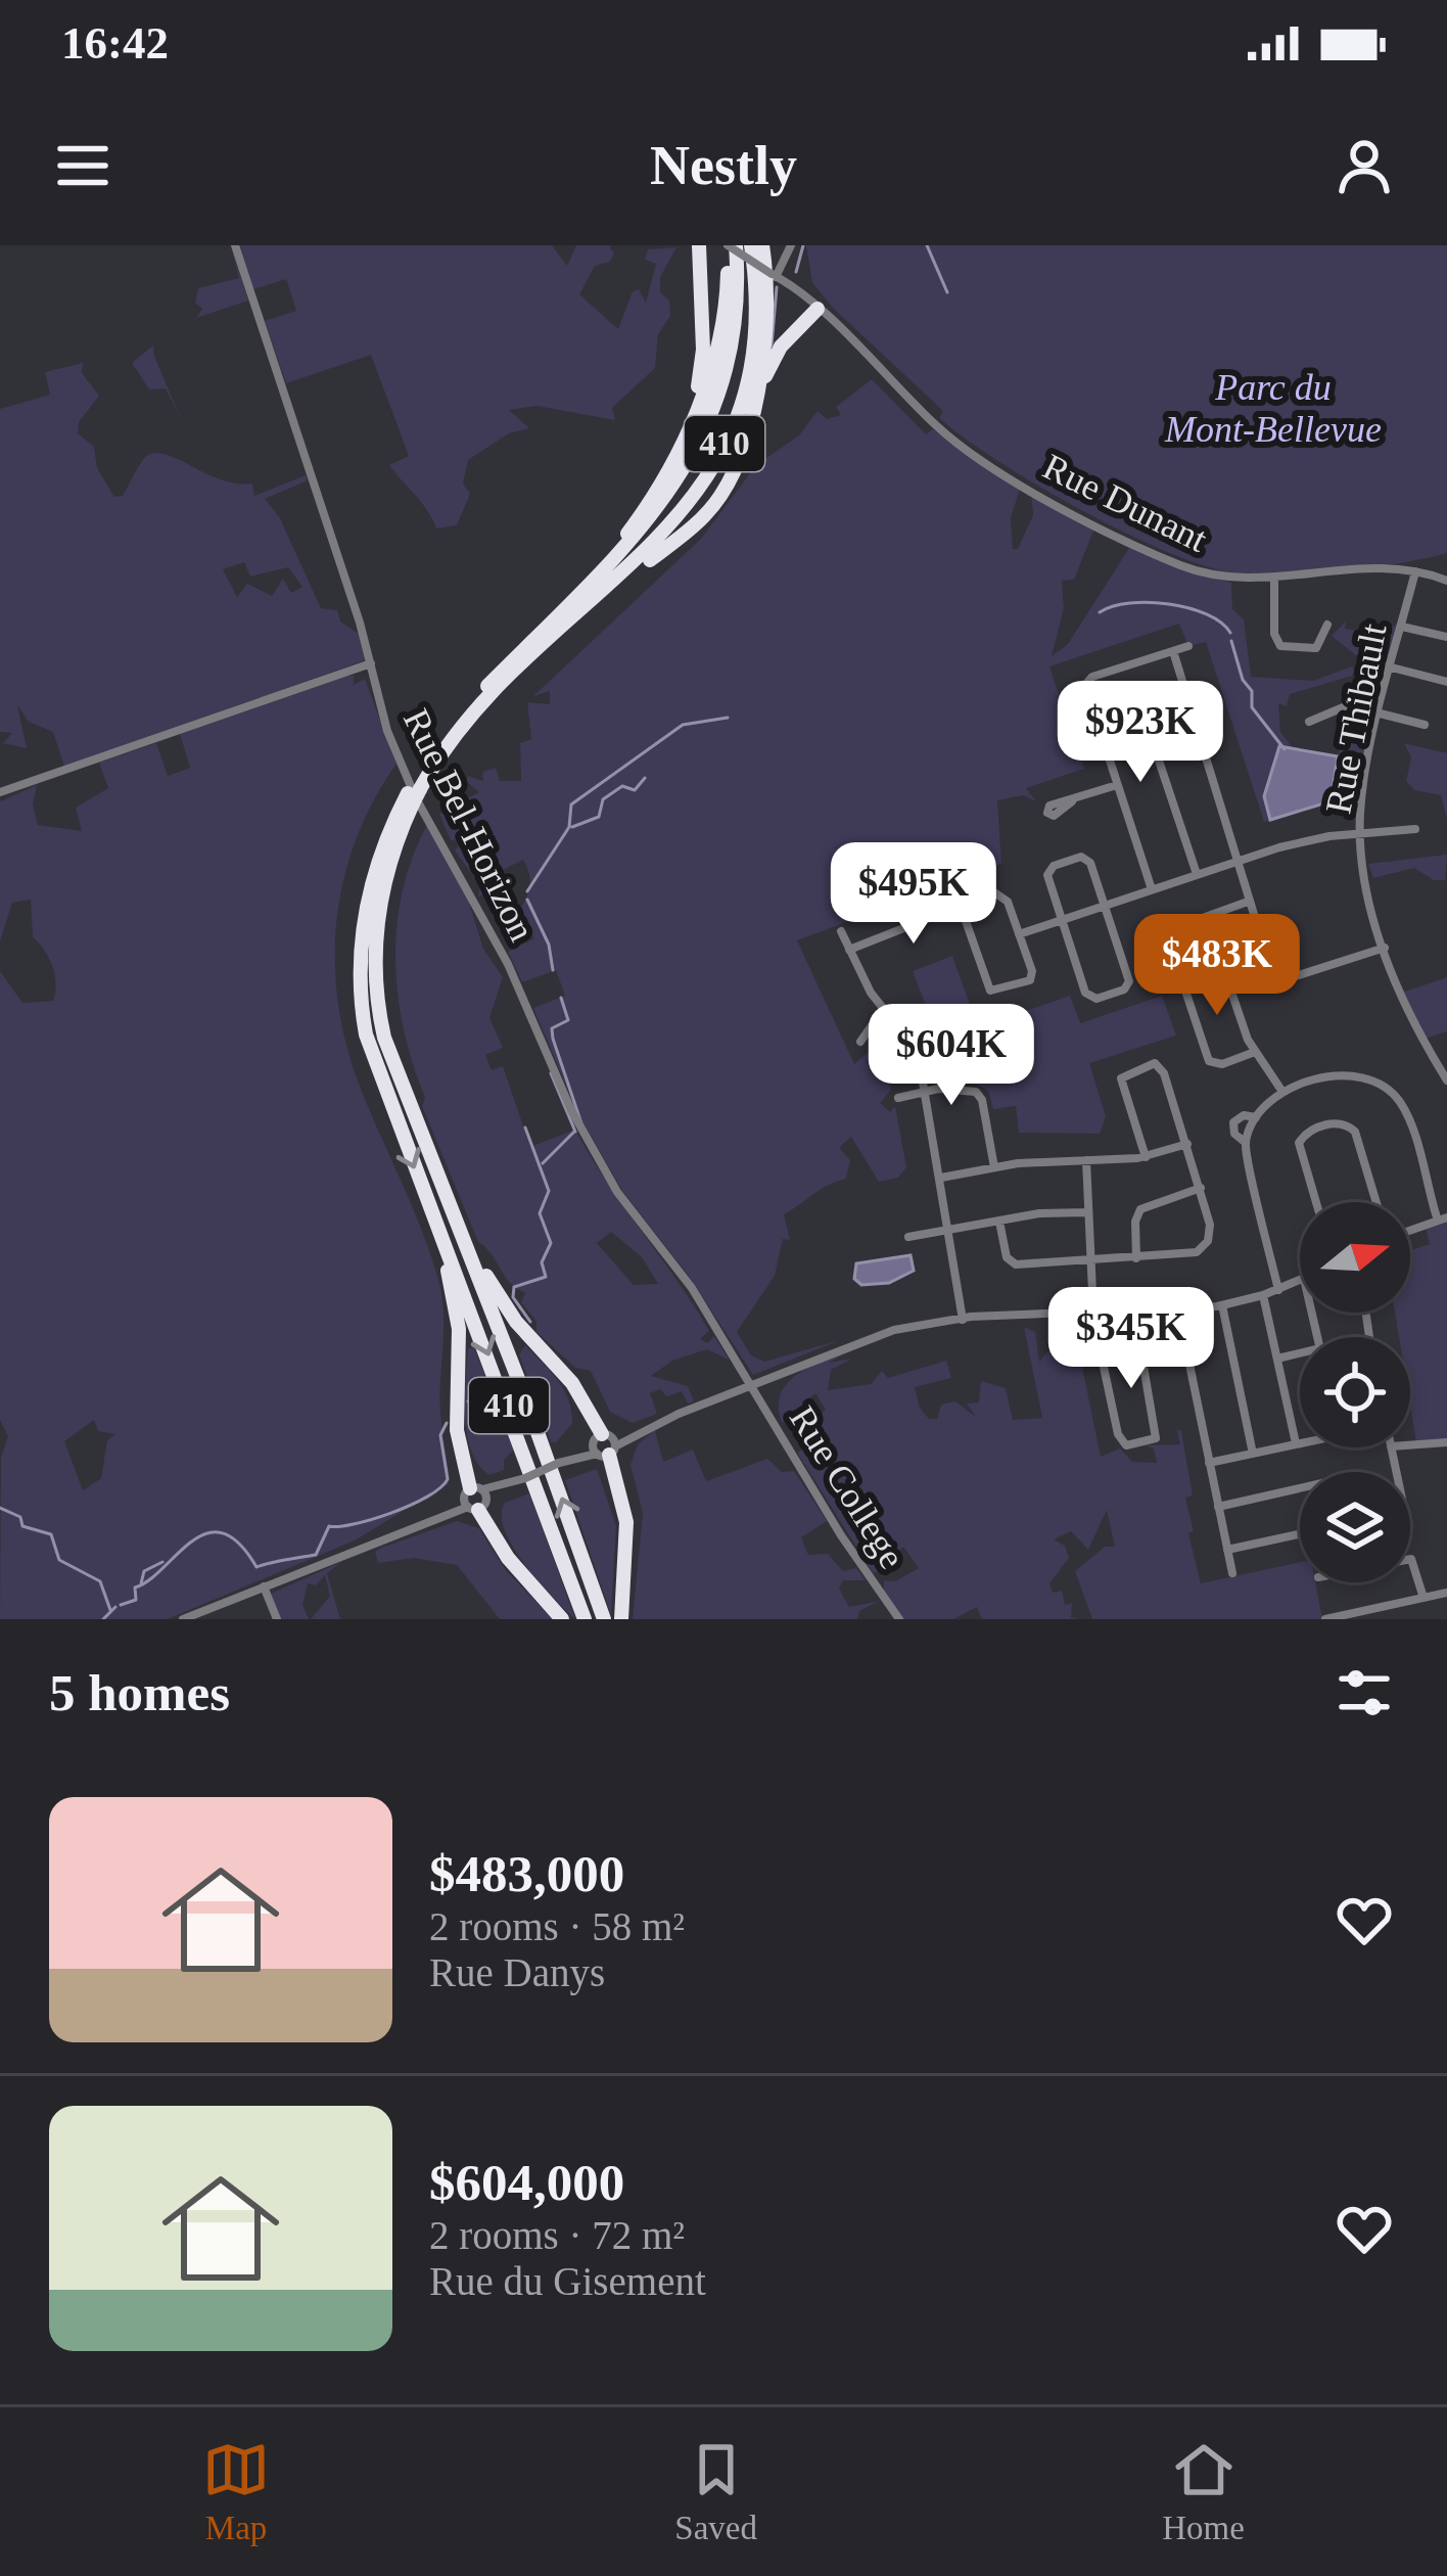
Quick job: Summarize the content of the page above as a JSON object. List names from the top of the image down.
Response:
{
  "streets": {
    "highway": ["410"],
    "street": [
      "Rue Dunant",
      "Rue Thibault",
      "Rue Bel-Horizon",
      "Rue College"
    ]
  },
  "crossings": [
    ["410", "Rue Dunant"],
    ["Rue Dunant", "Rue Thibault"],
    ["Rue Bel-Horizon", "Rue College"]
  ],
  "parks": ["Parc du Mont-Bellevue"],
  "north": "right",
  "page": {
    "status": "16:42",
    "header": "Nestly",
    "price": [
      "$923K",
      "$495K",
      "$483K",
      "$604K",
      "$345K"
    ],
    "heading": "5 homes",
    "list": [
      {
        "name": "$483,000",
        "note": "2 rooms · 58 m² · Rue Danys"
      },
      {
        "name": "$604,000",
        "note": "2 rooms · 72 m² · Rue du Gisement"
      }
    ],
    "tabs": ["Map", "Saved", "Home"]
  }
}
